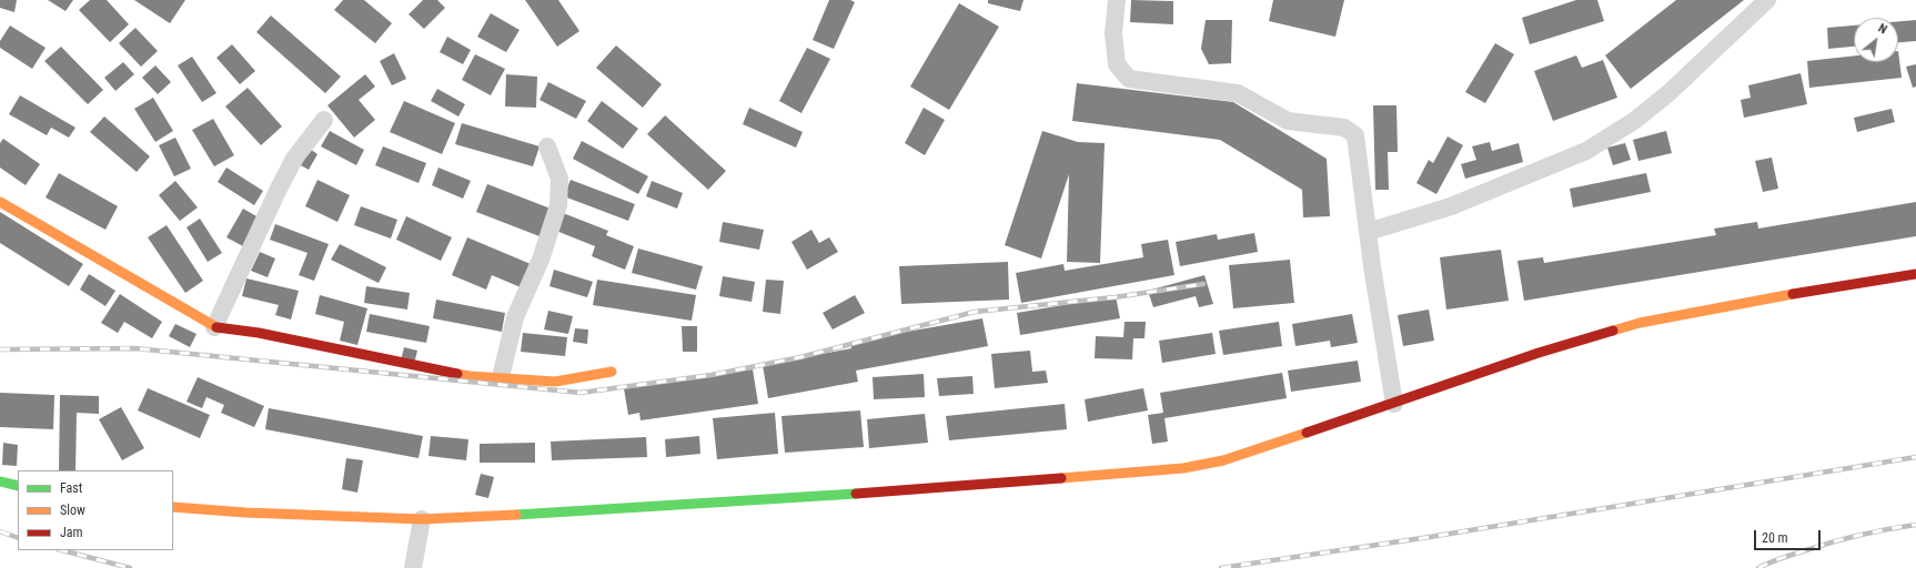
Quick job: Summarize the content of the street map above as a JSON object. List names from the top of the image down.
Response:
{
  "legend": ["Fast", "Slow", "Jam"],
  "scale_bar": "20 m",
  "north": "top right"
}
